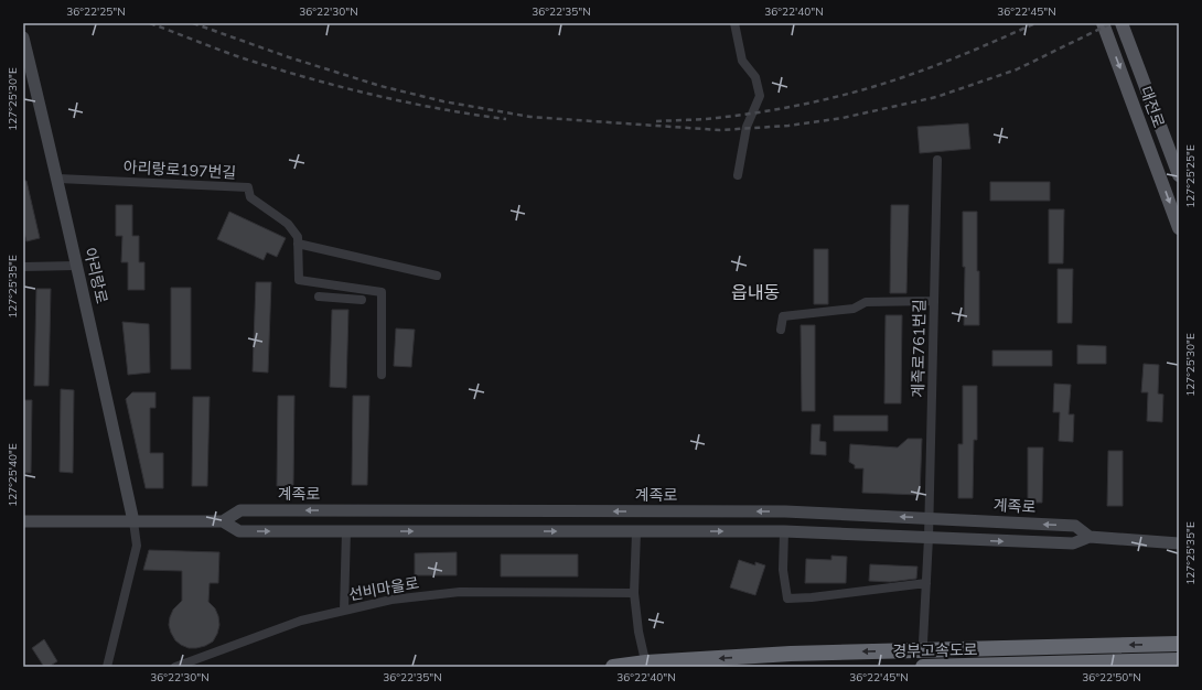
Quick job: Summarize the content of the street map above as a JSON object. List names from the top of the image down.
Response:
{
  "streets": {
    "highway": ["경부고속도로"],
    "main road": ["대전로", "아리랑로", "계족로"],
    "street": ["아리랑로197번길", "계족로761번길", "선비마을로"]
  },
  "crossings": [
    ["아리랑로197번길", "아리랑로"],
    ["아리랑로", "계족로"],
    ["계족로761번길", "계족로"]
  ],
  "districts": ["읍내동"],
  "coordinates": [
    "36°22'25\"N",
    "36°22'30\"N",
    "36°22'35\"N",
    "36°22'40\"N",
    "36°22'45\"N",
    "127°25'30\"E",
    "127°25'25\"E",
    "127°25'35\"E",
    "127°25'40\"E",
    "36°22'50\"N"
  ]
}
